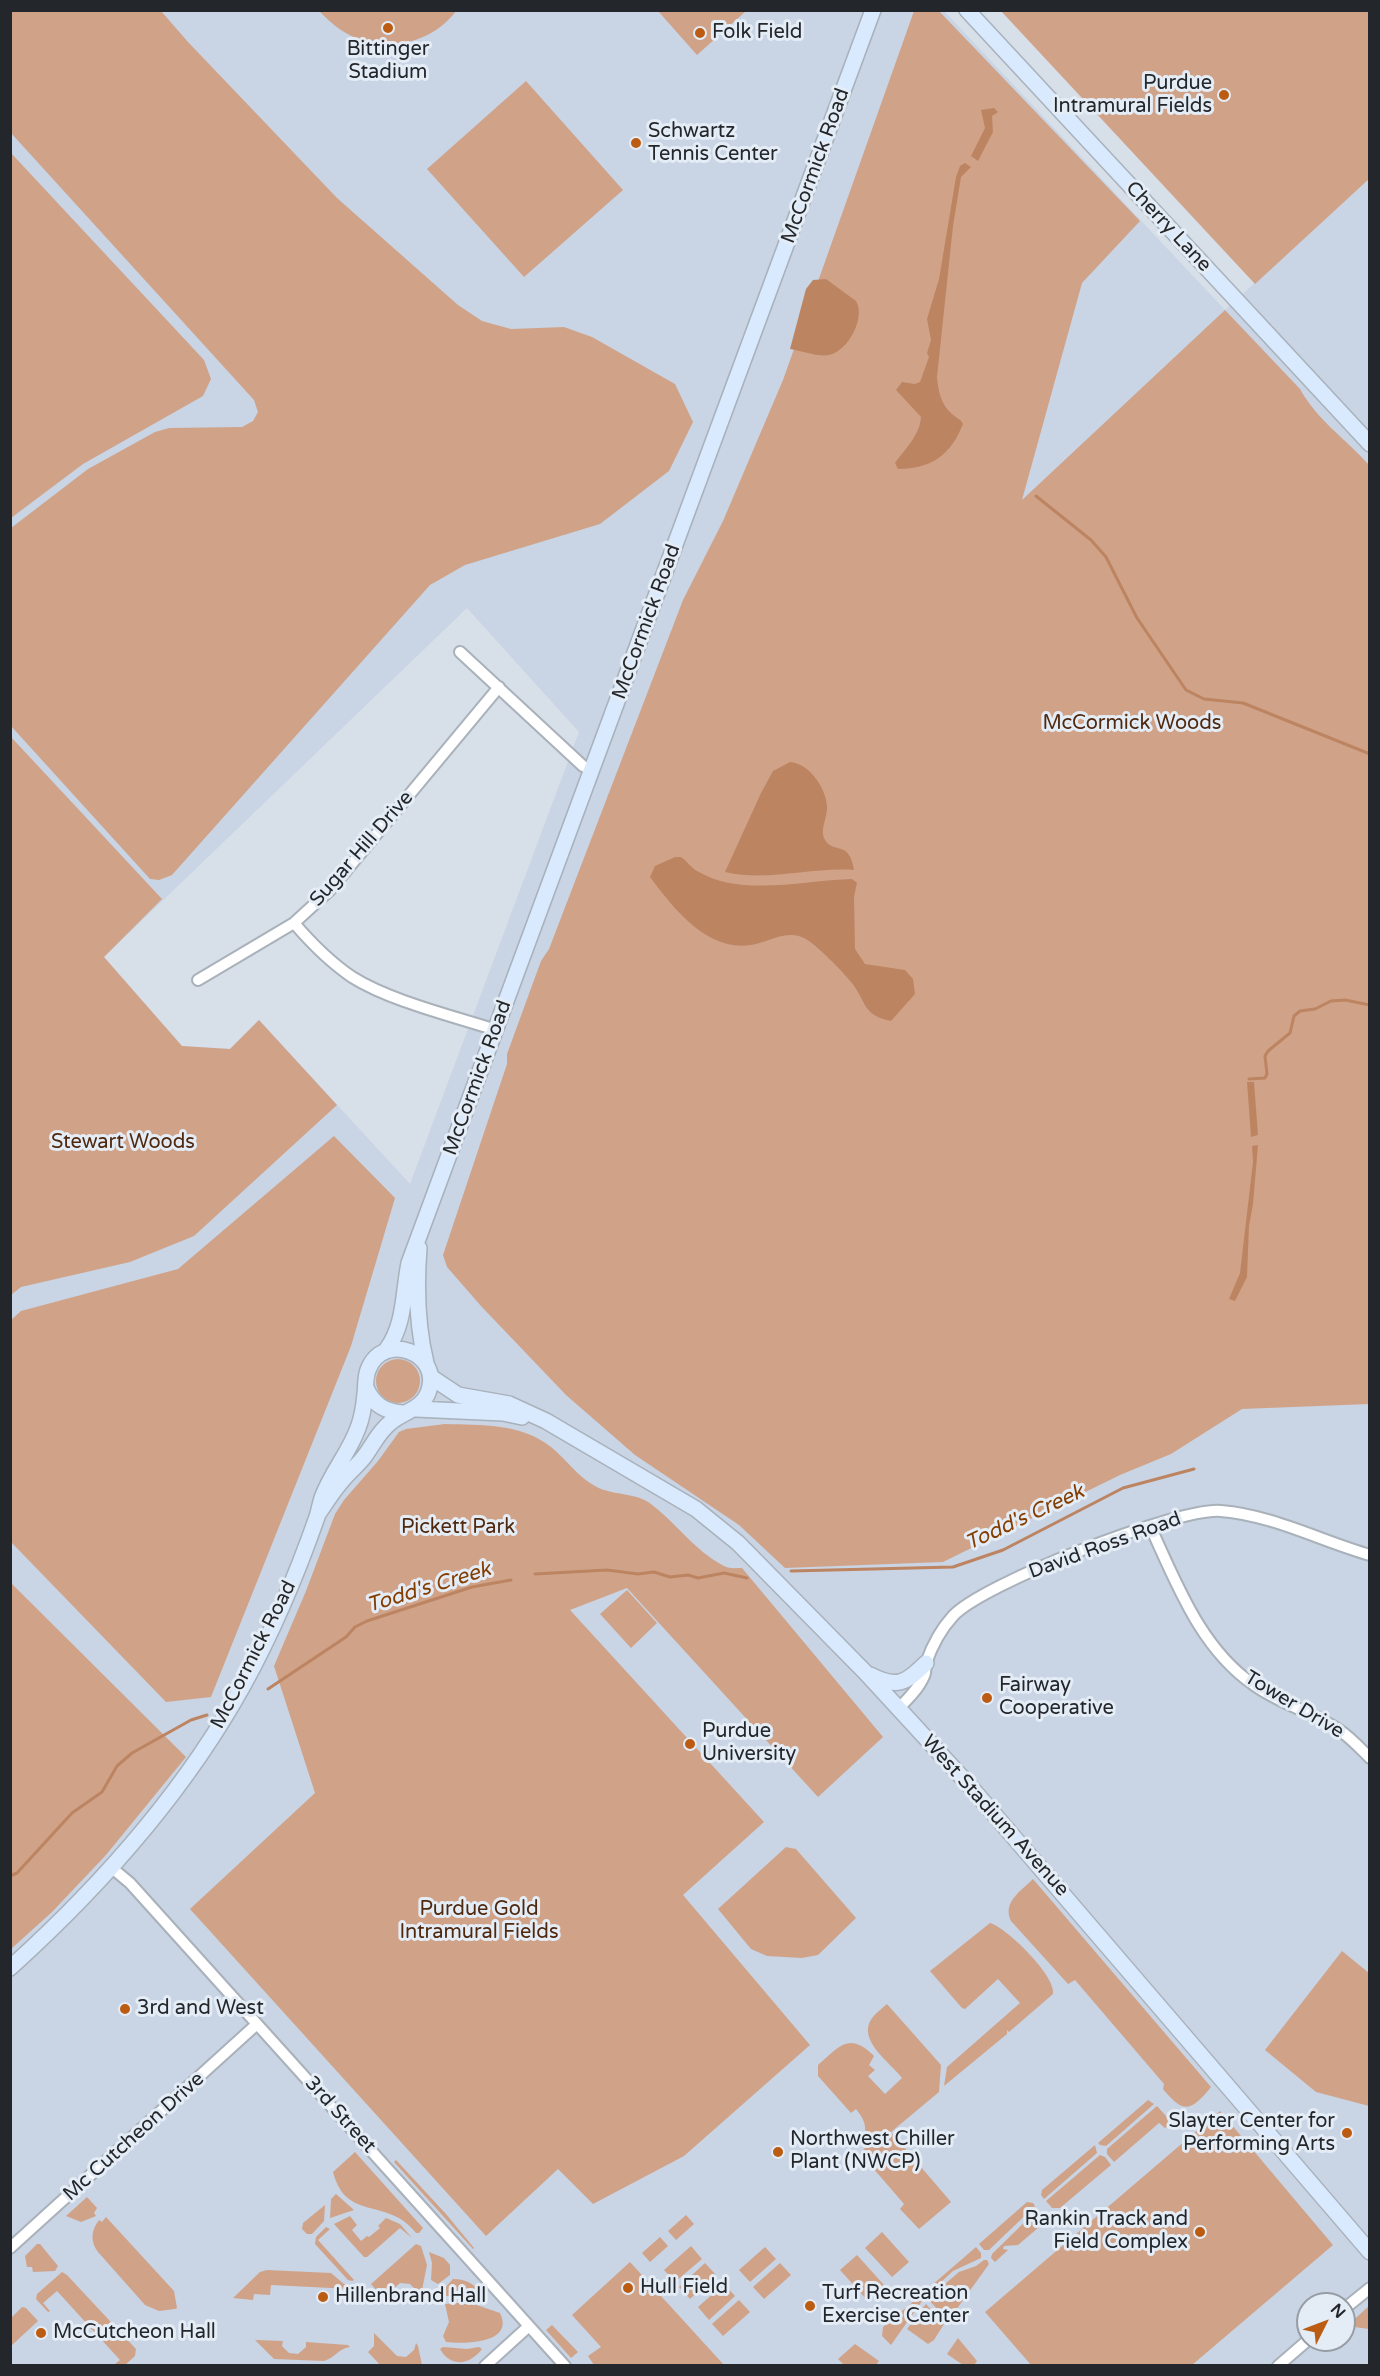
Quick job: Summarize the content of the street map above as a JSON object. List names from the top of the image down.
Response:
{
  "streets": {
    "street": [
      "McCormick Road",
      "Cherry Lane",
      "Sugar Hill Drive",
      "David Ross Road",
      "Tower Drive",
      "West Stadium Avenue",
      "3rd Street",
      "Mc Cutcheon Drive"
    ]
  },
  "crossings": [
    ["McCormick Road", "West Stadium Avenue"],
    ["McCormick Road", "3rd Street"],
    ["David Ross Road", "Tower Drive"],
    ["David Ross Road", "West Stadium Avenue"],
    ["3rd Street", "Mc Cutcheon Drive"]
  ],
  "water": ["Todd's Creek"],
  "parks": [
    "McCormick Woods",
    "Stewart Woods",
    "Pickett Park",
    "Purdue Gold Intramural Fields"
  ],
  "places": [
    "Bittinger Stadium",
    "Folk Field",
    "Purdue Intramural Fields",
    "Schwartz Tennis Center",
    "Fairway Cooperative",
    "Purdue University",
    "3rd and West",
    "Slayter Center for Performing Arts",
    "Northwest Chiller Plant (NWCP)",
    "Rankin Track and Field Complex",
    "Hull Field",
    "Hillenbrand Hall",
    "Turf Recreation Exercise Center",
    "McCutcheon Hall"
  ],
  "north": "top right"
}
